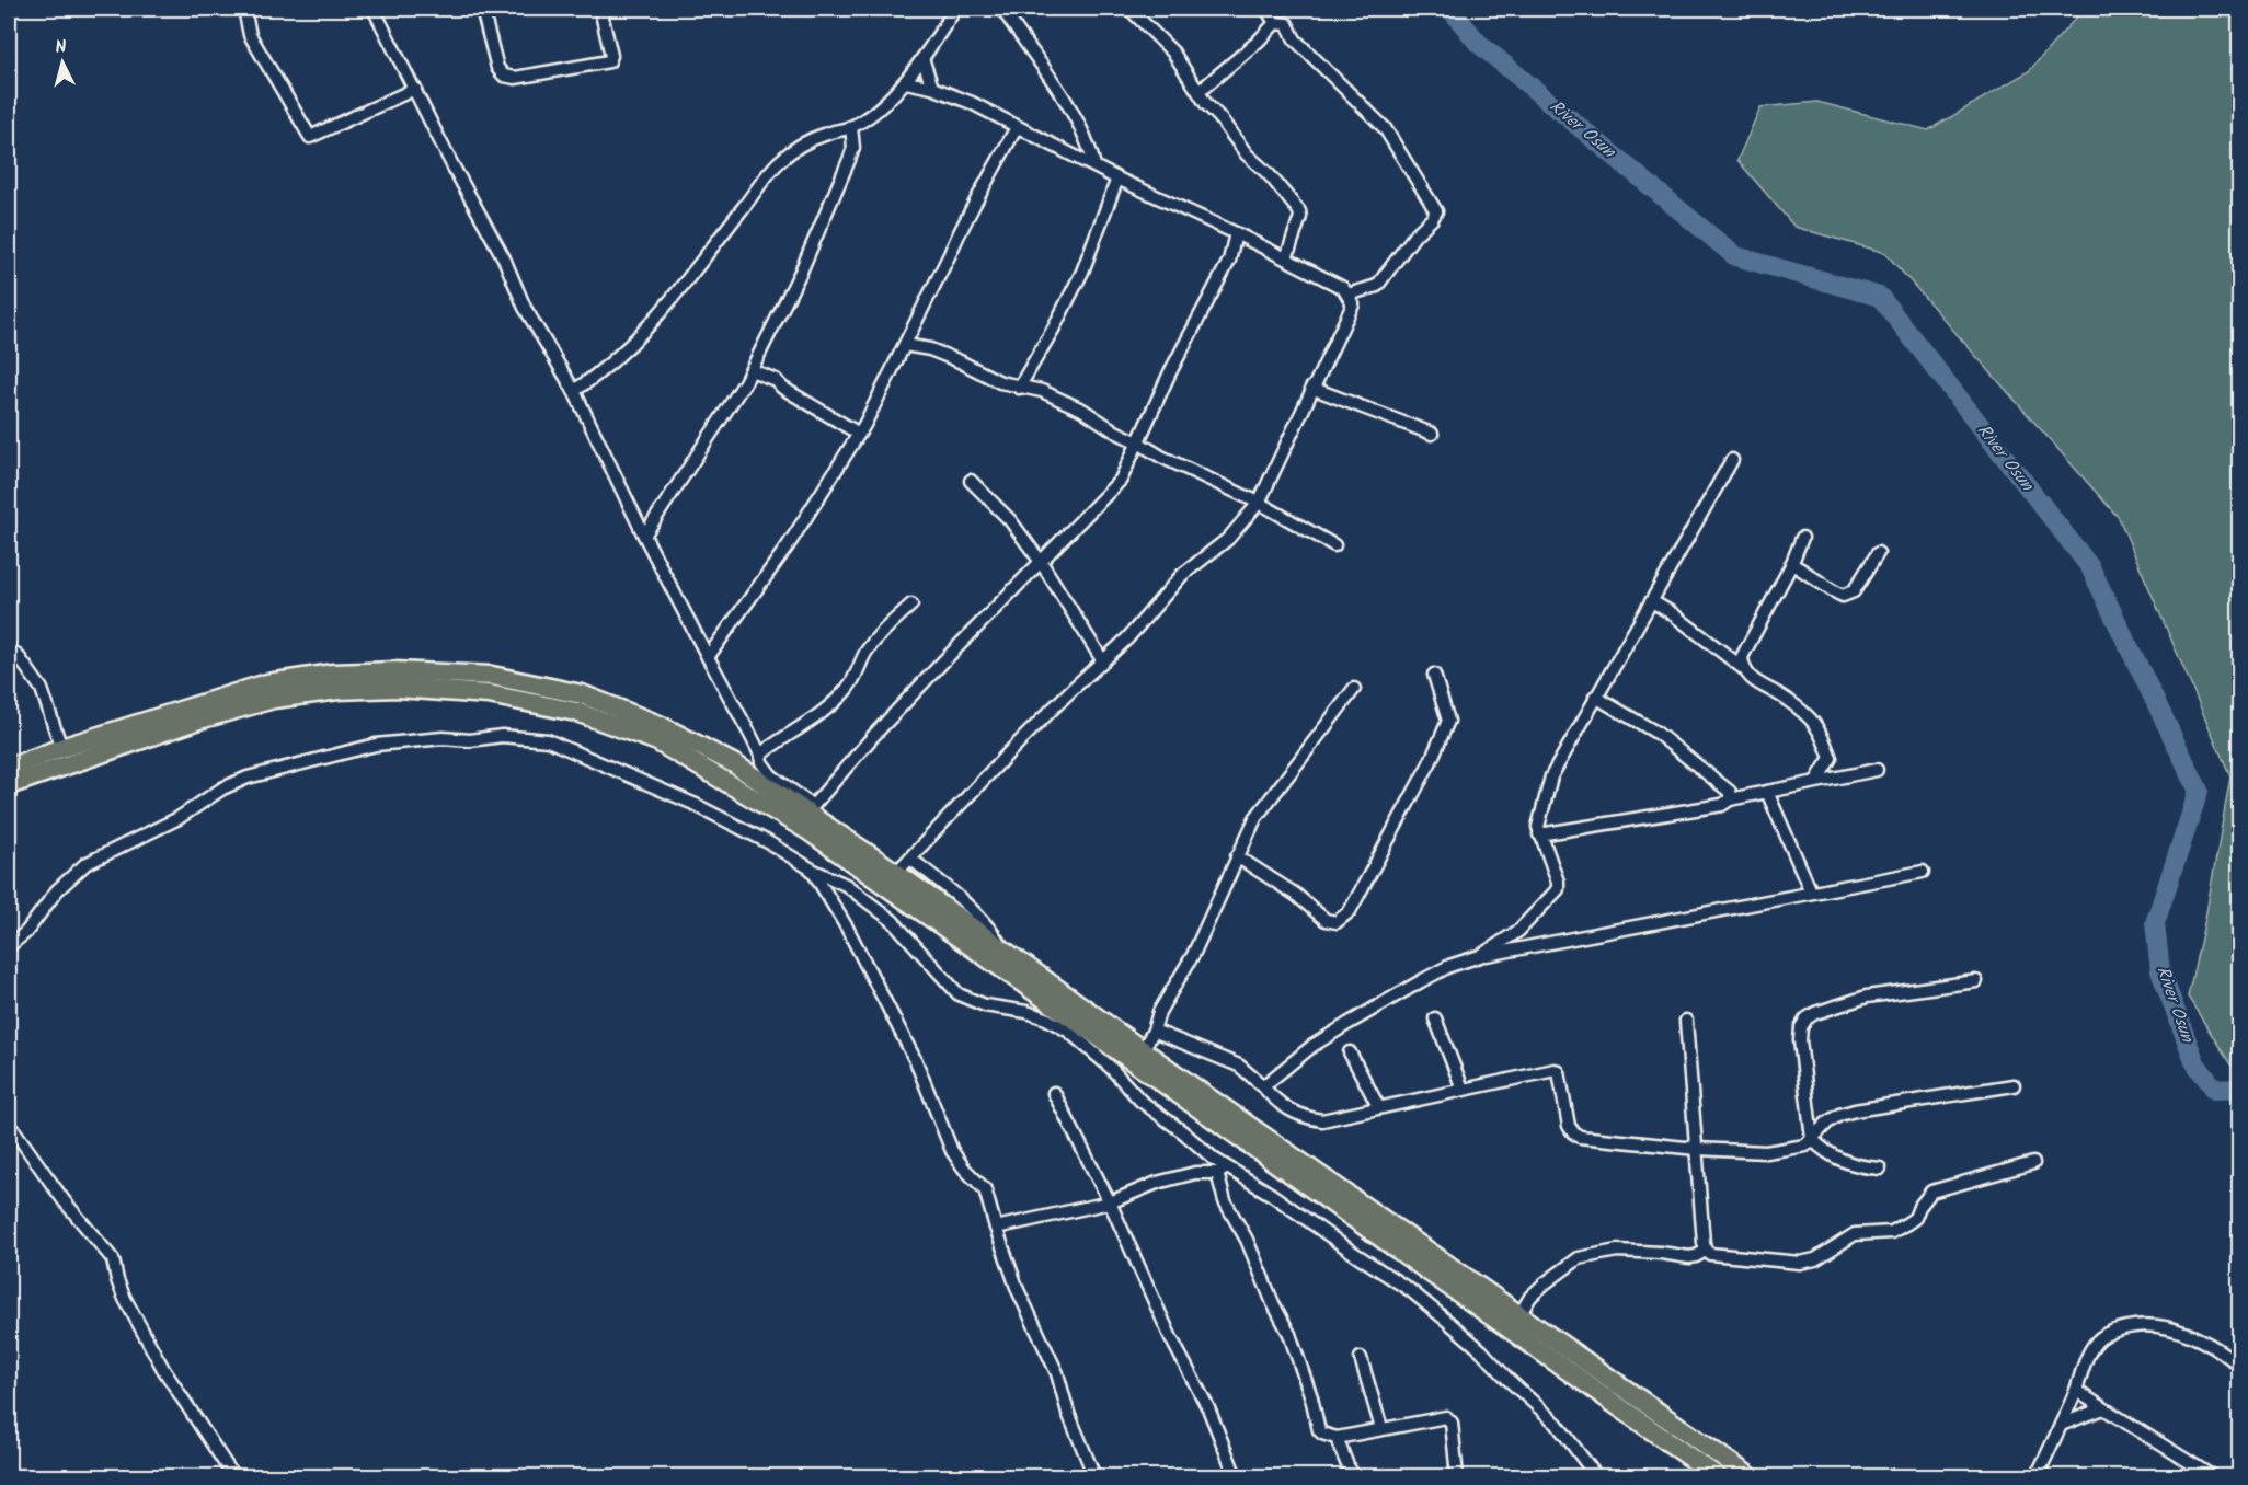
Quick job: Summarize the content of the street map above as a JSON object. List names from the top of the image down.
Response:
{
  "water": ["River Osun"],
  "north": "top"
}
